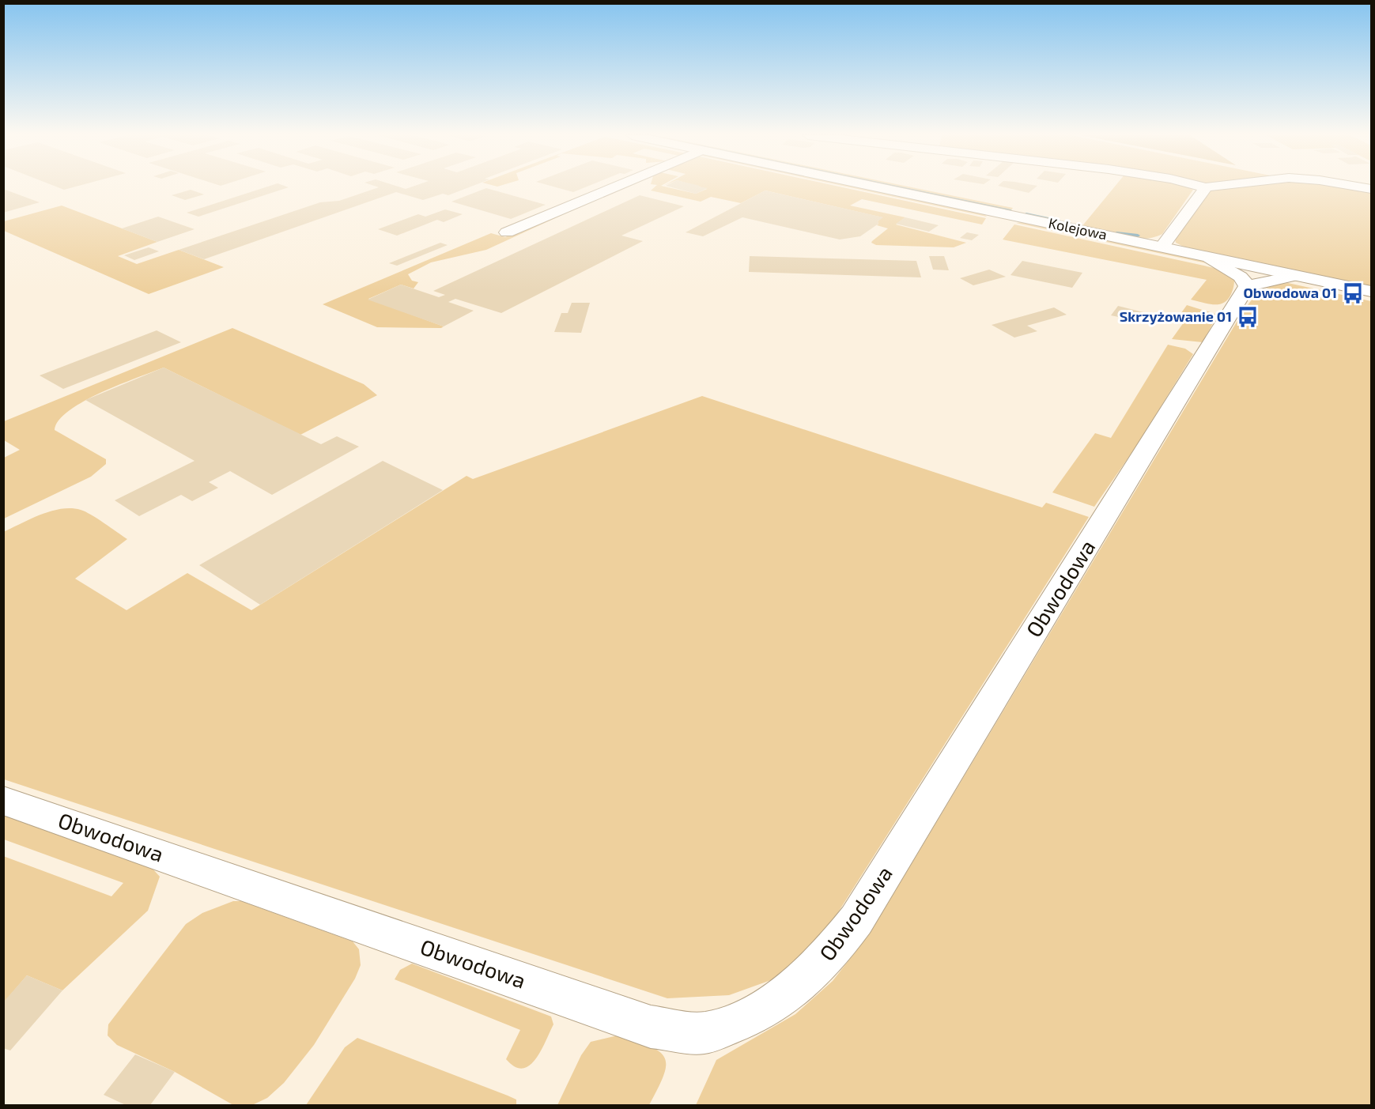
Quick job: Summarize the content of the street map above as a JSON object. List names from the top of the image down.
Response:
{
  "streets": {
    "street": ["Kolejowa", "Obwodowa"]
  },
  "places": {
    "bus stop": ["Obwodowa 01", "Skrzyżowanie 01"]
  }
}
